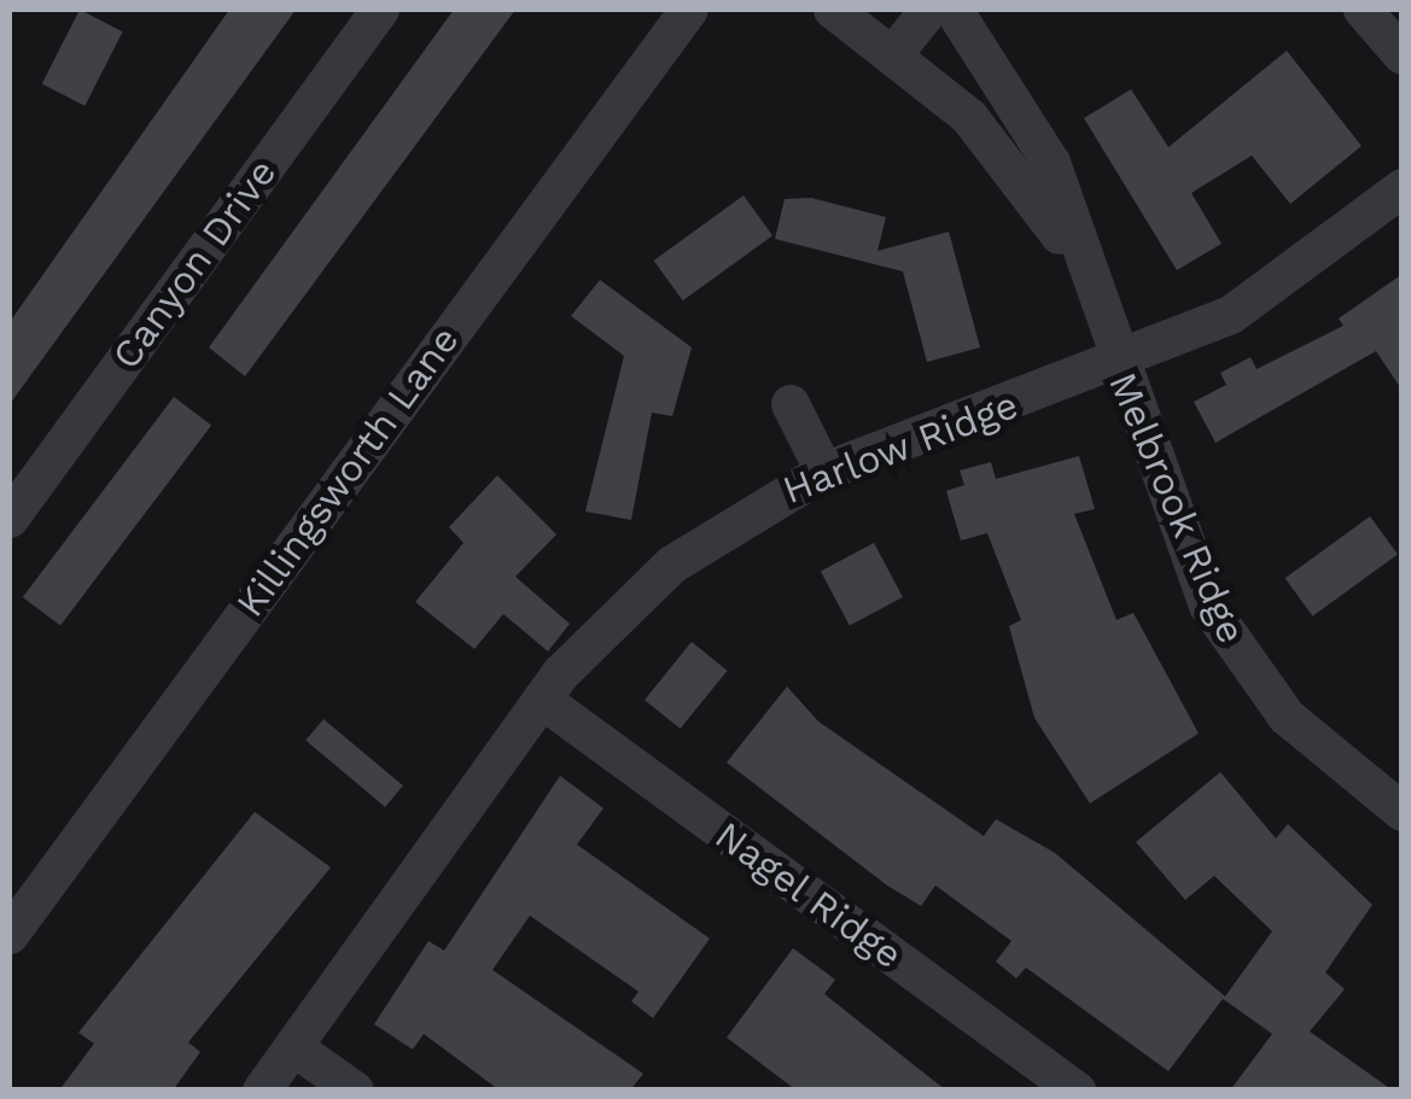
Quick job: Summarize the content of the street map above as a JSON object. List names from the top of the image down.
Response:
{
  "streets": {
    "street": [
      "Canyon Drive",
      "Harlow Ridge",
      "Killingsworth Lane",
      "Melbrook Ridge",
      "Nagel Ridge"
    ]
  },
  "crossings": [
    ["Harlow Ridge", "Melbrook Ridge"],
    ["Harlow Ridge", "Nagel Ridge"]
  ]
}
